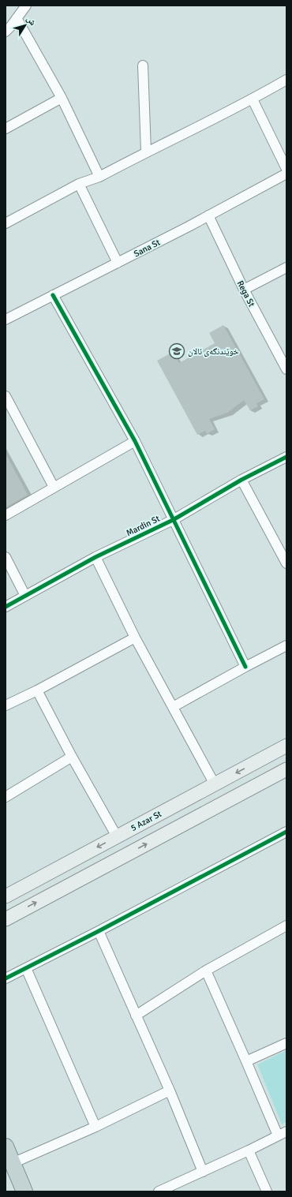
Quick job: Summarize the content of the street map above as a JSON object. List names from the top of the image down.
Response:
{
  "streets": {
    "main road": ["5 Azar St"],
    "street": ["Sana St", "Rega St", "Mardin St"]
  },
  "crossings": [
    ["Sana St", "Rega St"]
  ],
  "places": {
    "school or university": ["خوێندنگەی ئالان"]
  },
  "north": "top right"
}
